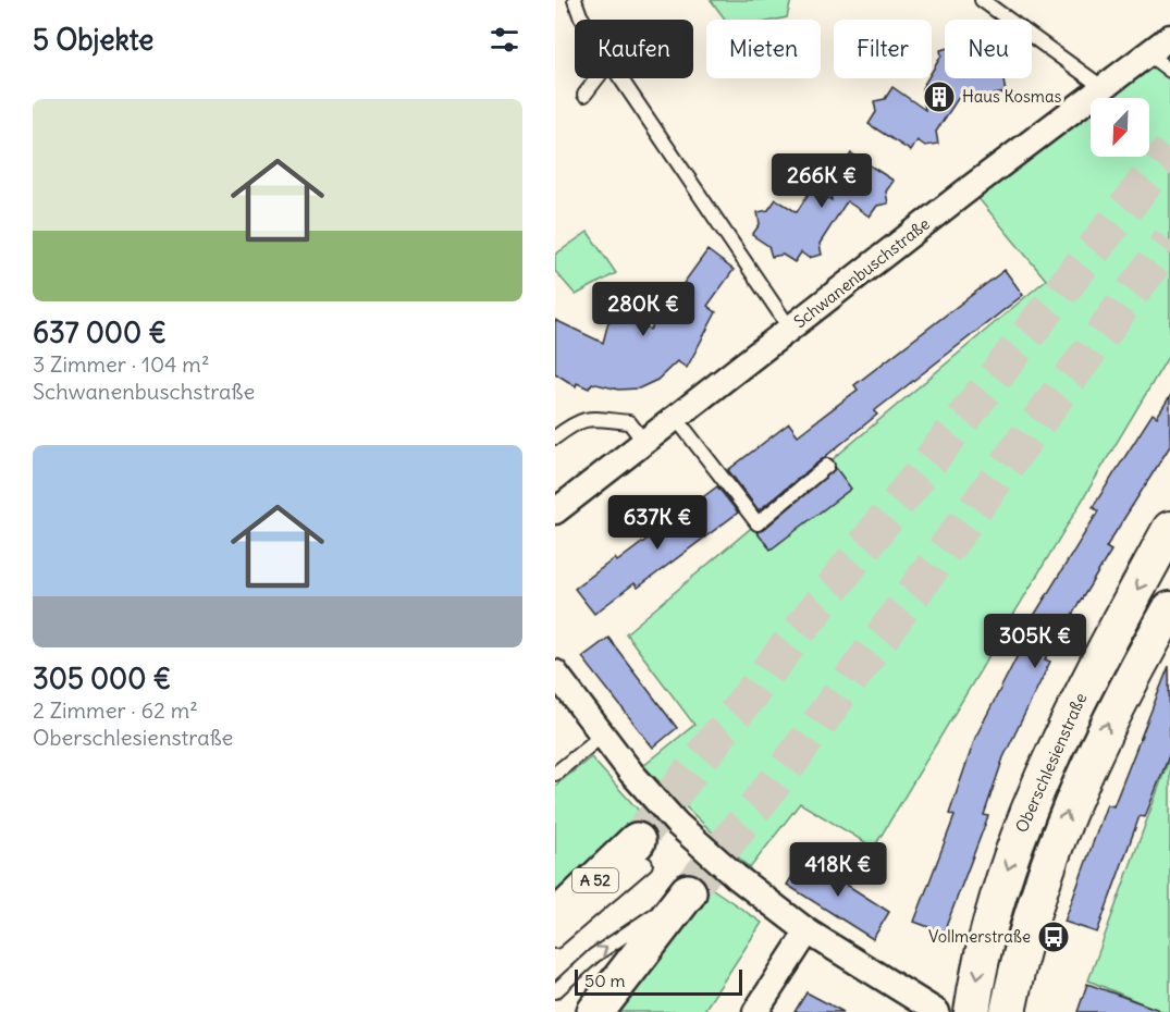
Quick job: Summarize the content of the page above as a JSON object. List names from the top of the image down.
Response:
{
  "streets": {
    "highway": ["A 52"],
    "main road": ["Oberschlesienstraße"],
    "street": ["Schwanenbuschstraße"]
  },
  "places": {
    "building": ["Haus Kosmas"],
    "bus stop": ["Vollmerstraße"]
  },
  "scale_bar": "50 m",
  "north": "bottom left",
  "page": {
    "heading": "5 Objekte",
    "chip": [
      "Kaufen",
      "Mieten",
      "Filter",
      "Neu"
    ],
    "list": [
      {
        "name": "637 000 €",
        "note": "3 Zimmer · 104 m² · Schwanenbuschstraße"
      },
      {
        "name": "305 000 €",
        "note": "2 Zimmer · 62 m² · Oberschlesienstraße"
      }
    ],
    "price": [
      "266K €",
      "280K €",
      "637K €",
      "305K €",
      "418K €"
    ],
    "scale": "50 m"
  }
}
